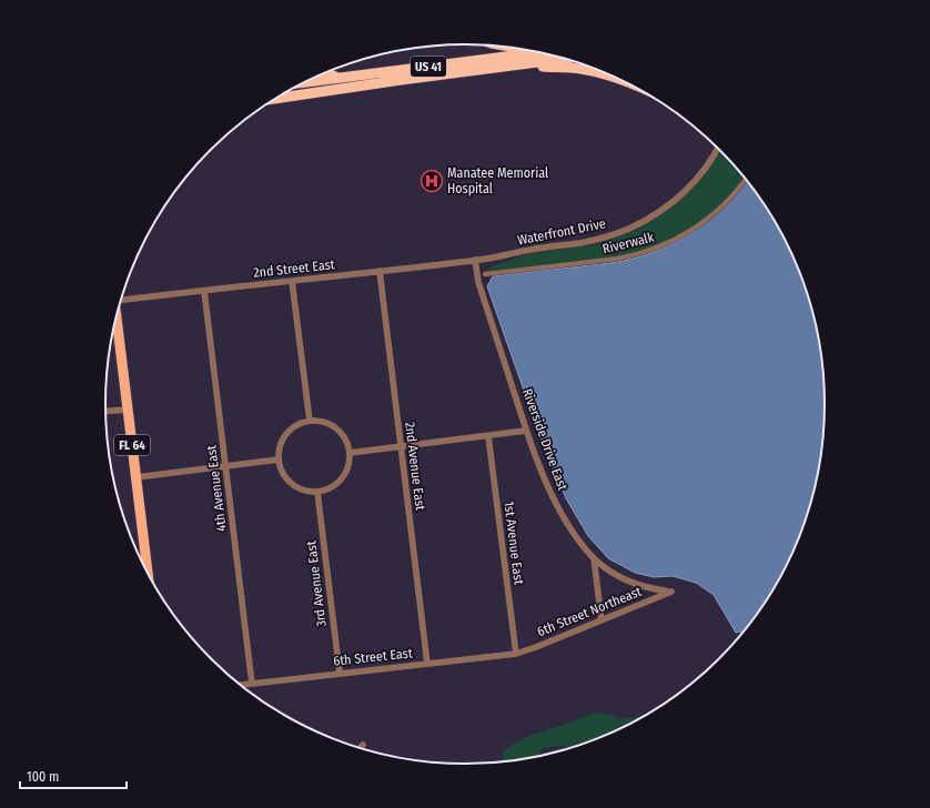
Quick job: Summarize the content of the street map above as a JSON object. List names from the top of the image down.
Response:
{
  "streets": {
    "highway": ["US 41"],
    "main road": ["FL 64"],
    "street": [
      "Waterfront Drive",
      "Riverwalk",
      "2nd Street East",
      "Riverside Drive East",
      "2nd Avenue East",
      "4th Avenue East",
      "1st Avenue East",
      "3rd Avenue East",
      "6th Street Northeast",
      "6th Street East"
    ]
  },
  "crossings": [
    ["Waterfront Drive", "2nd Street East"],
    ["Waterfront Drive", "Riverside Drive East"],
    ["2nd Street East", "Riverside Drive East"],
    ["2nd Street East", "2nd Avenue East"],
    ["2nd Street East", "4th Avenue East"],
    ["Riverside Drive East", "6th Street Northeast"],
    ["2nd Avenue East", "6th Street East"],
    ["4th Avenue East", "6th Street East"],
    ["1st Avenue East", "6th Street Northeast"],
    ["1st Avenue East", "6th Street East"],
    ["3rd Avenue East", "6th Street East"],
    ["6th Street Northeast", "6th Street East"]
  ],
  "places": {
    "hospital": ["Manatee Memorial Hospital"]
  },
  "scale_bar": "100 m"
}
